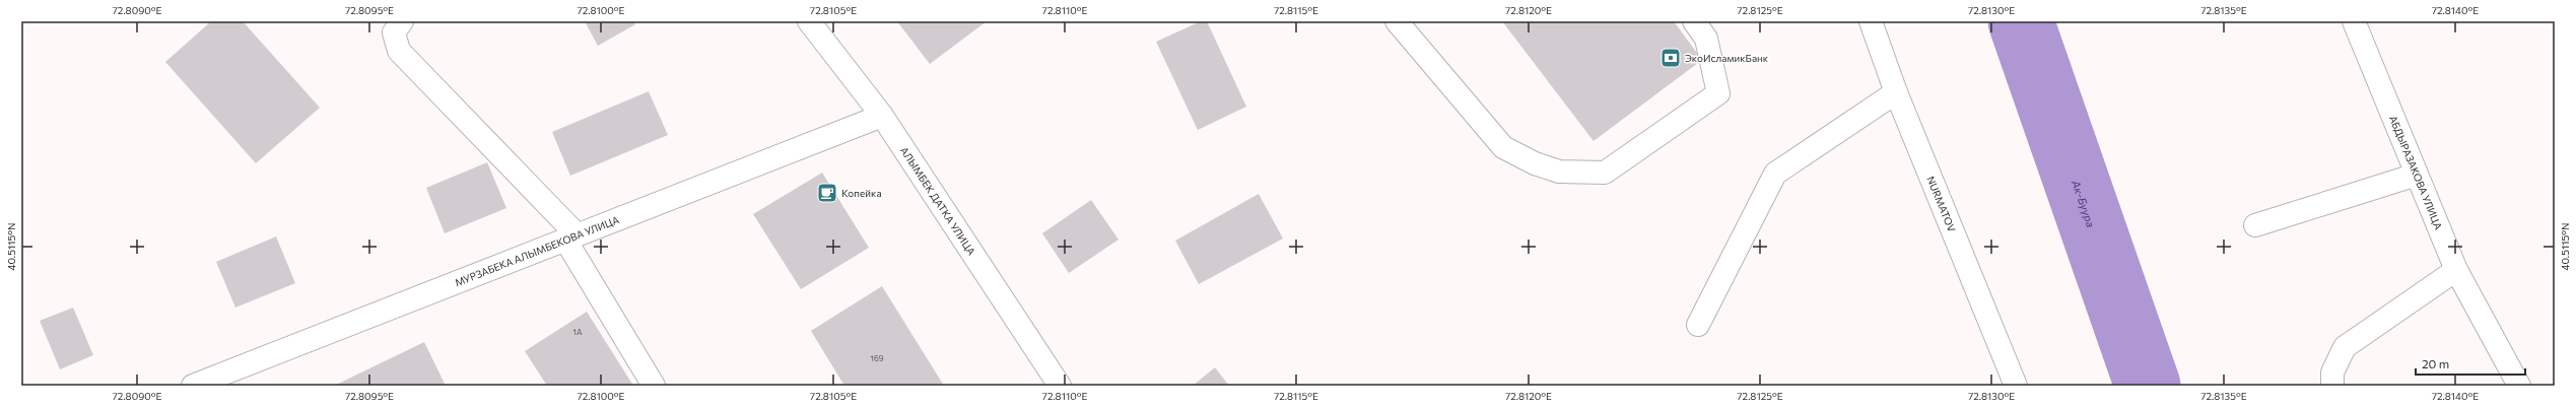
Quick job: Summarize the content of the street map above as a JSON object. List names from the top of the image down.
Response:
{
  "streets": {
    "street": [
      "АБДЫРАЗАКОВА УЛИЦА",
      "АЛЫМБЕК ДАТКА УЛИЦА",
      "NURMATOV",
      "МУРЗАБЕКА АЛЫМБЕКОВА УЛИЦА"
    ]
  },
  "crossings": [
    ["АЛЫМБЕК ДАТКА УЛИЦА", "МУРЗАБЕКА АЛЫМБЕКОВА УЛИЦА"]
  ],
  "water": ["Ак-Буура"],
  "places": {
    "bank": ["ЭкоИсламикБанк"],
    "cafe": ["Копейка"]
  },
  "house_numbers": ["1А", "169"],
  "scale_bar": "20 m",
  "coordinates": [
    "72.8090°E",
    "72.8095°E",
    "72.8100°E",
    "72.8105°E",
    "72.8110°E",
    "72.8115°E",
    "72.8120°E",
    "72.8125°E",
    "72.8130°E",
    "72.8135°E",
    "72.8140°E",
    "40.5115°N"
  ]
}
